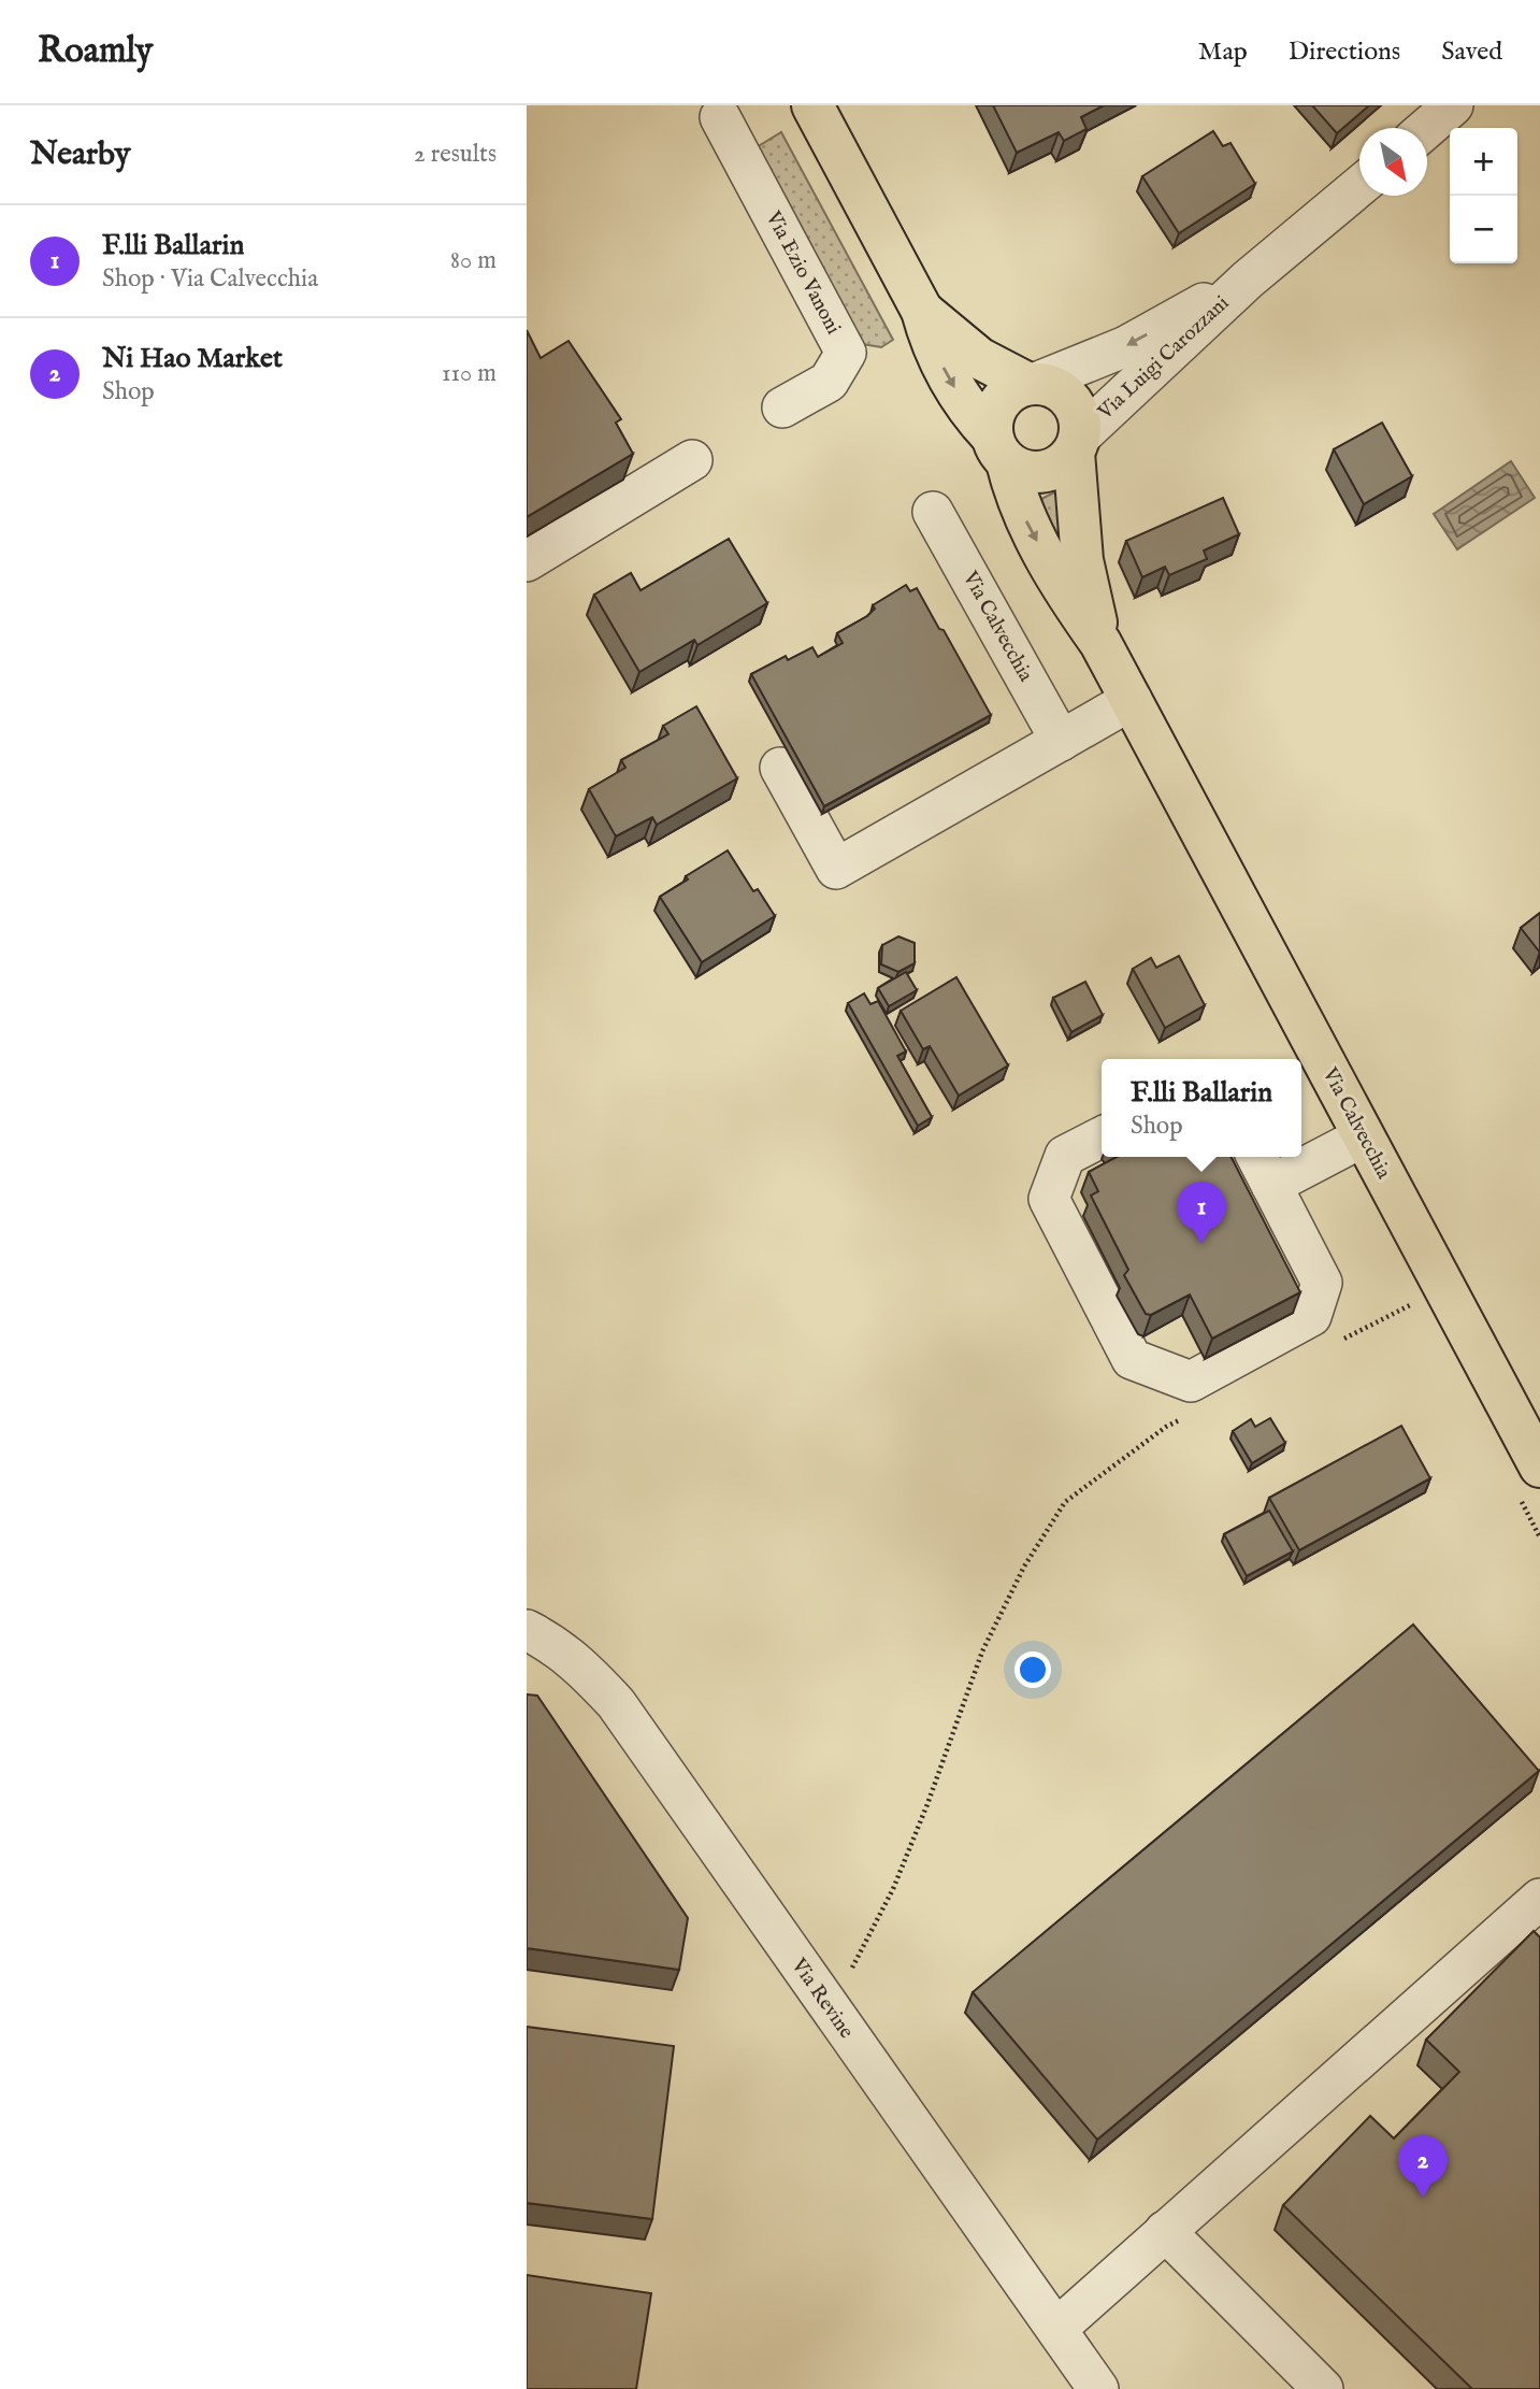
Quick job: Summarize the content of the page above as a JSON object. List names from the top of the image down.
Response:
{
  "streets": {
    "main road": ["Via Calvecchia"],
    "street": ["Via Ezio Vanoni", "Via Luigi Carozzani", "Via Revine"]
  },
  "crossings": [
    ["Via Luigi Carozzani", "Via Calvecchia"]
  ],
  "north": "bottom right",
  "page": {
    "header": "Roamly",
    "nav": ["Map", "Directions", "Saved"],
    "heading": ["Nearby", "2 results"],
    "map_buttons": ["+", "−"],
    "list": [
      {
        "mark": "1",
        "name": "F.lli Ballarin",
        "note": "Shop · Via Calvecchia",
        "value": "80 m"
      },
      {
        "mark": "2",
        "name": "Ni Hao Market",
        "note": "Shop",
        "value": "110 m"
      }
    ],
    "popup": ["F.lli Ballarin", "Shop"],
    "pins": ["1", "2"]
  }
}
